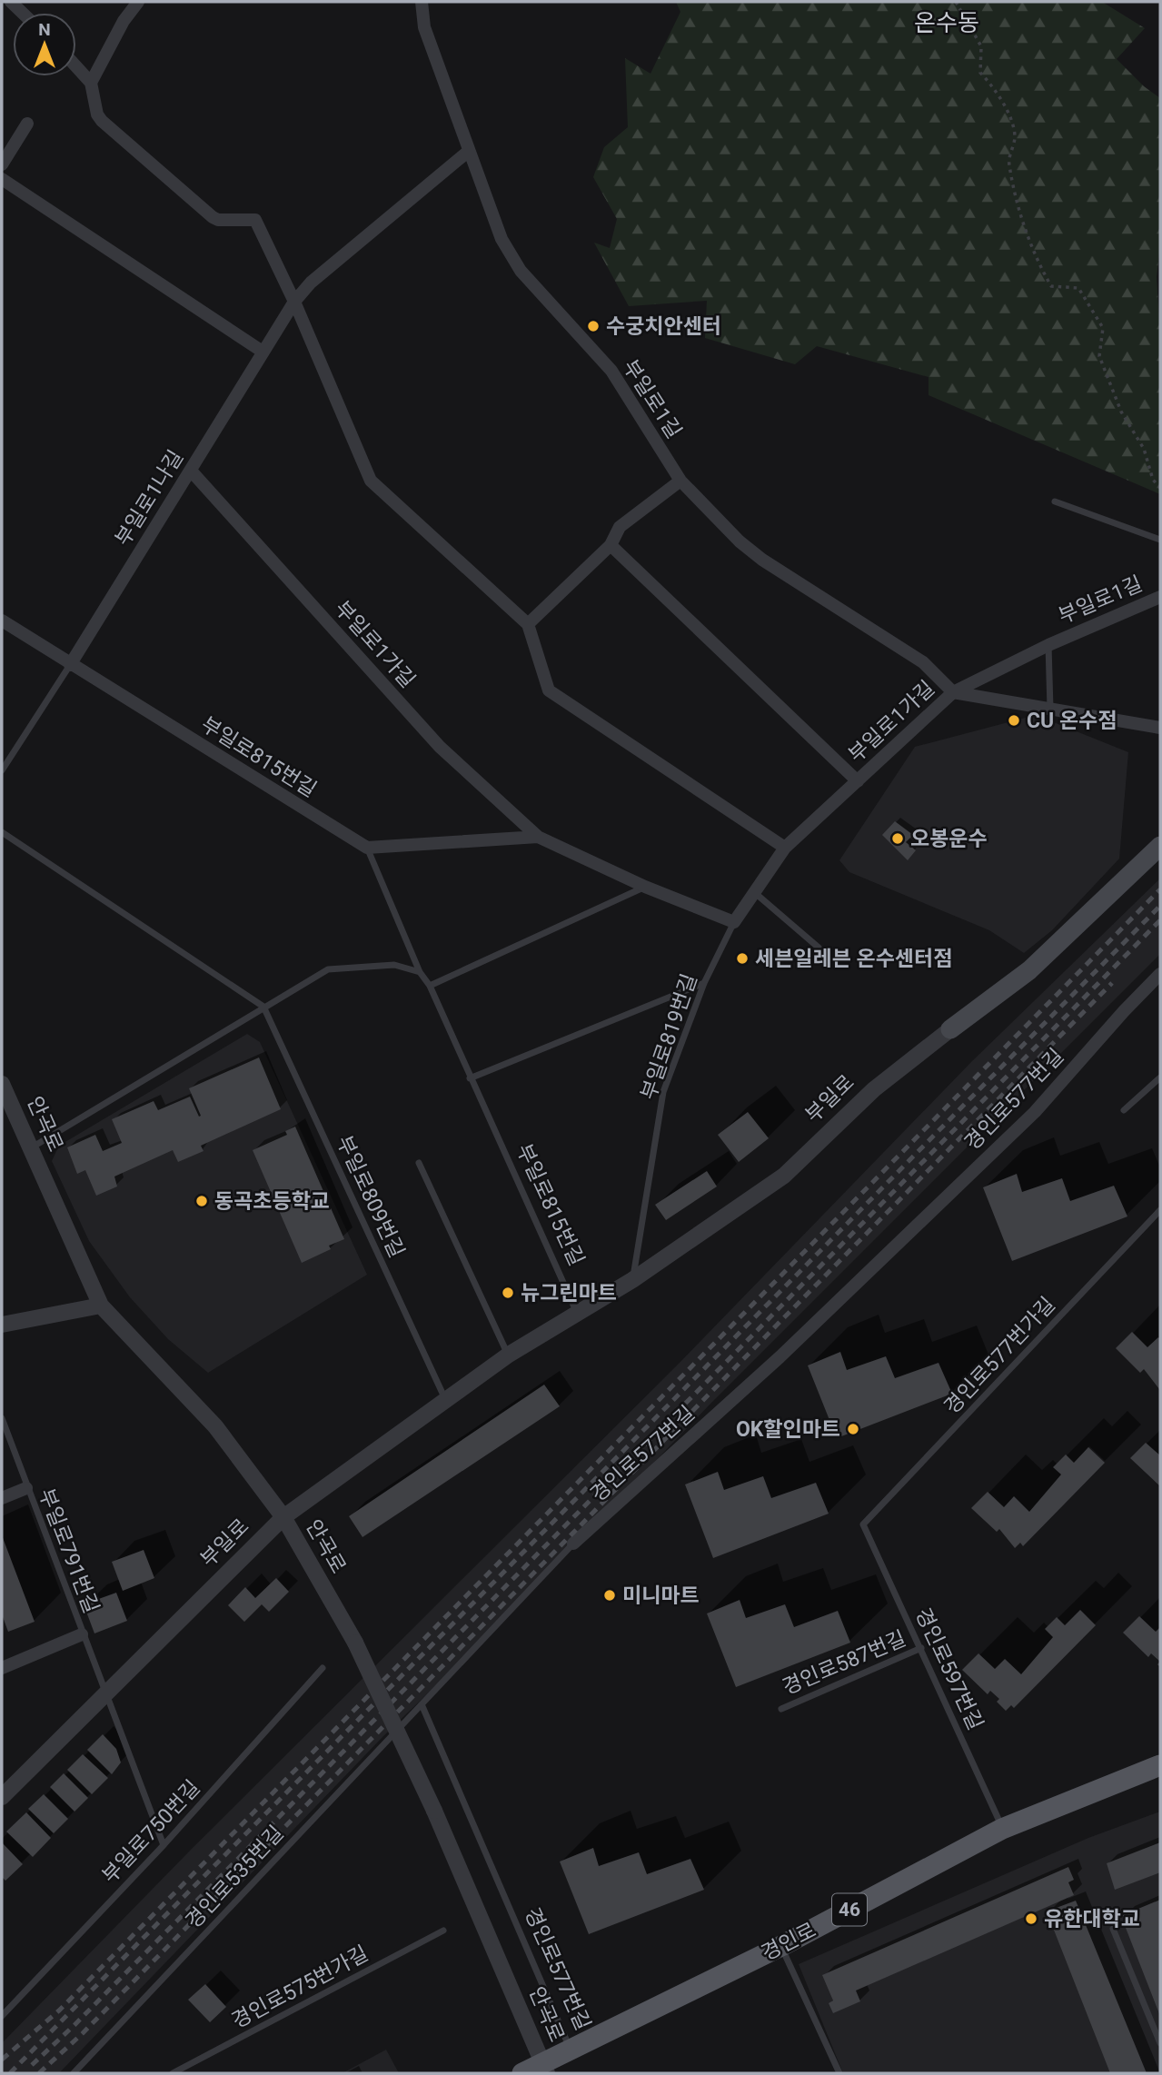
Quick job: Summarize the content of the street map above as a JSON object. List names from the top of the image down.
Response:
{
  "streets": {
    "main road": ["부일로", "46", "경인로"],
    "street": [
      "부일로1길",
      "부일로1나길",
      "부일로1가길",
      "부일로815번길",
      "경인로577번길",
      "안곡로"
    ],
    "lane": [
      "부일로819번길",
      "부일로809번길",
      "경인로577번가길",
      "부일로791번길",
      "경인로587번길",
      "경인로597번길",
      "부일로750번길",
      "경인로535번길",
      "경인로575번가길"
    ]
  },
  "crossings": [
    ["부일로1길", "부일로1나길"],
    ["부일로1길", "부일로1가길"],
    ["부일로1나길", "부일로1가길"],
    ["부일로1나길", "부일로815번길"],
    ["부일로1가길", "부일로815번길"],
    ["부일로1가길", "부일로819번길"],
    ["부일로815번길", "부일로"],
    ["부일로819번길", "부일로"],
    ["부일로", "안곡로"],
    ["부일로", "부일로809번길"],
    ["부일로", "부일로791번길"],
    ["경인로577번길", "경인로535번길"],
    ["경인로577번길", "경인로"],
    ["안곡로", "경인로"],
    ["경인로577번가길", "경인로597번길"],
    ["부일로791번길", "부일로750번길"],
    ["경인로587번길", "경인로597번길"],
    ["경인로597번길", "경인로"]
  ],
  "districts": ["온수동"],
  "places": [
    "수궁치안센터",
    "CU 온수점",
    "오봉운수",
    "세븐일레븐 온수센터점",
    "동곡초등학교",
    "뉴그린마트",
    "OK할인마트",
    "미니마트",
    "유한대학교"
  ],
  "north": "top"
}
